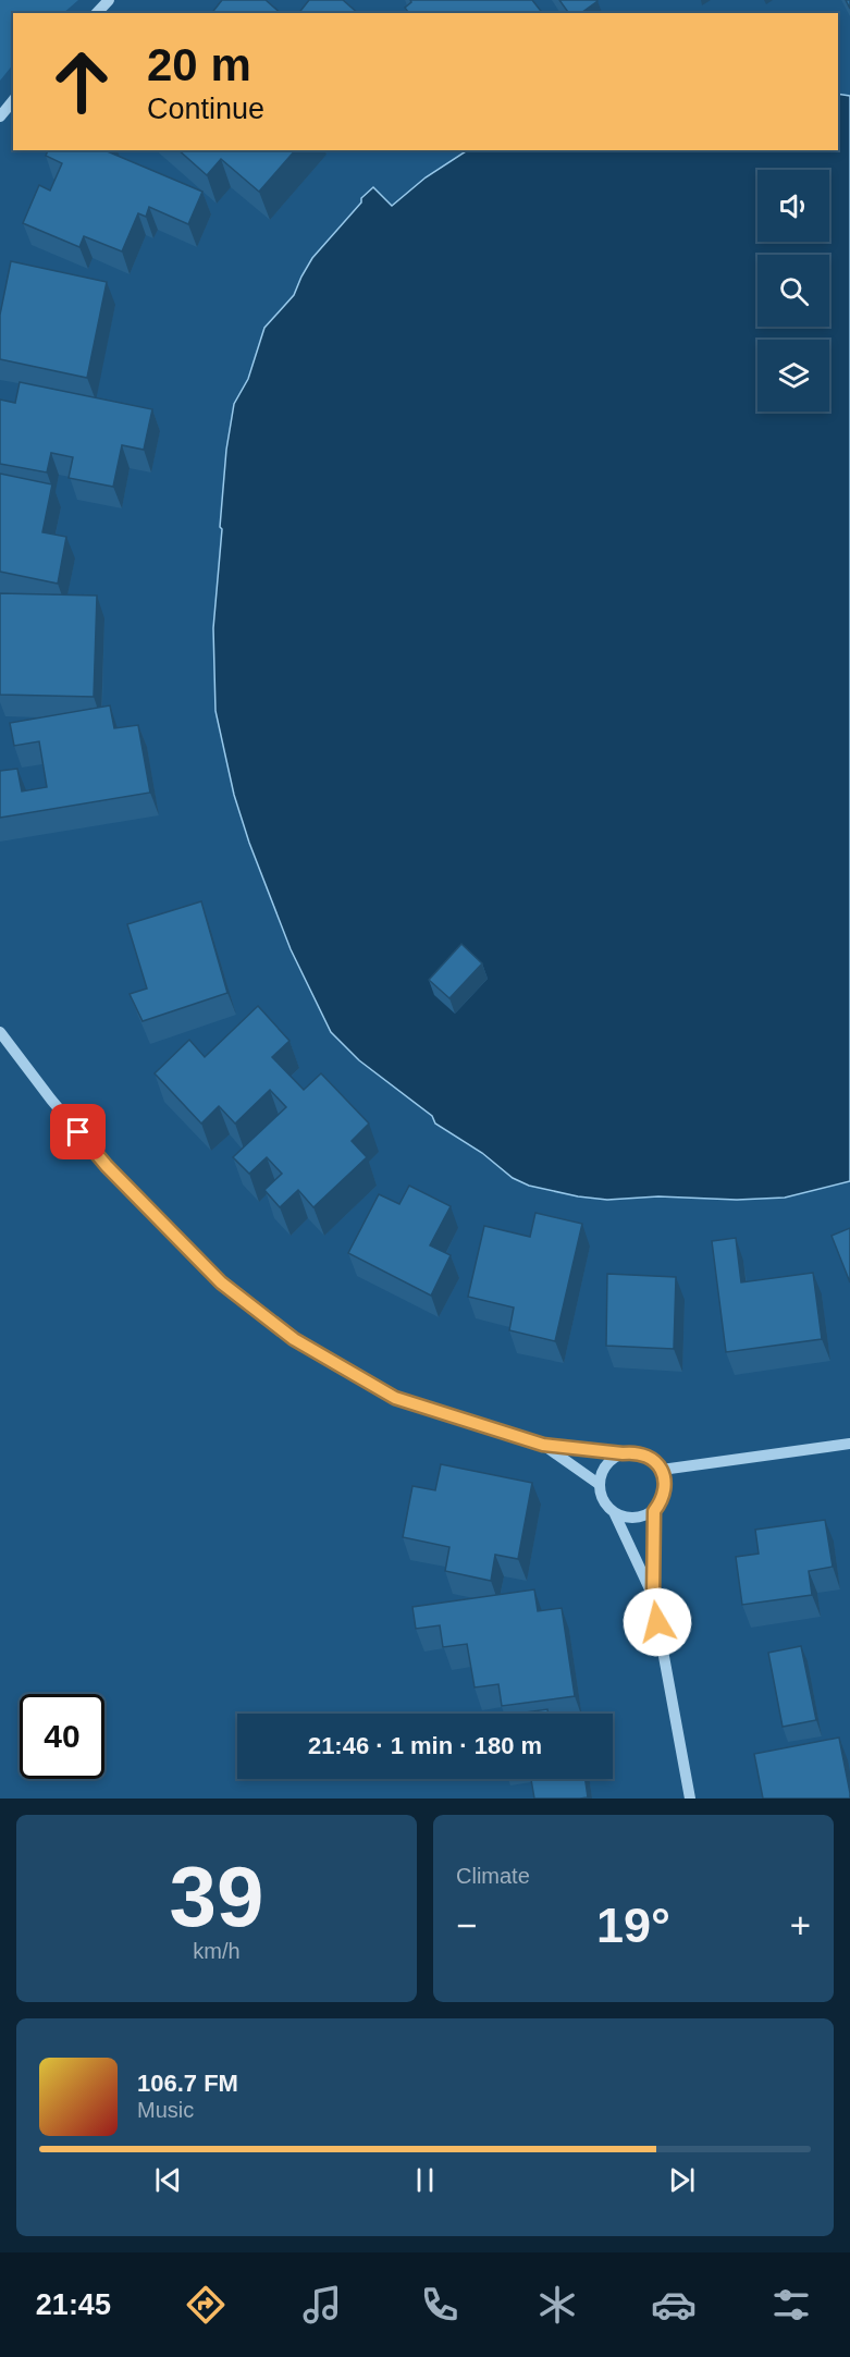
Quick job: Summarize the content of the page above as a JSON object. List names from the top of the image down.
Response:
{
  "page": {
    "turn": ["20 m", "Continue"],
    "limit": "40",
    "trip": "21:46 · 1 min · 180 m",
    "tile": [
      ["39", "km/h"],
      "Climate"
    ],
    "heat": ["−", "19°", "+"],
    "song": ["106.7 FM", "Music"],
    "tabs": "21:45"
  }
}
